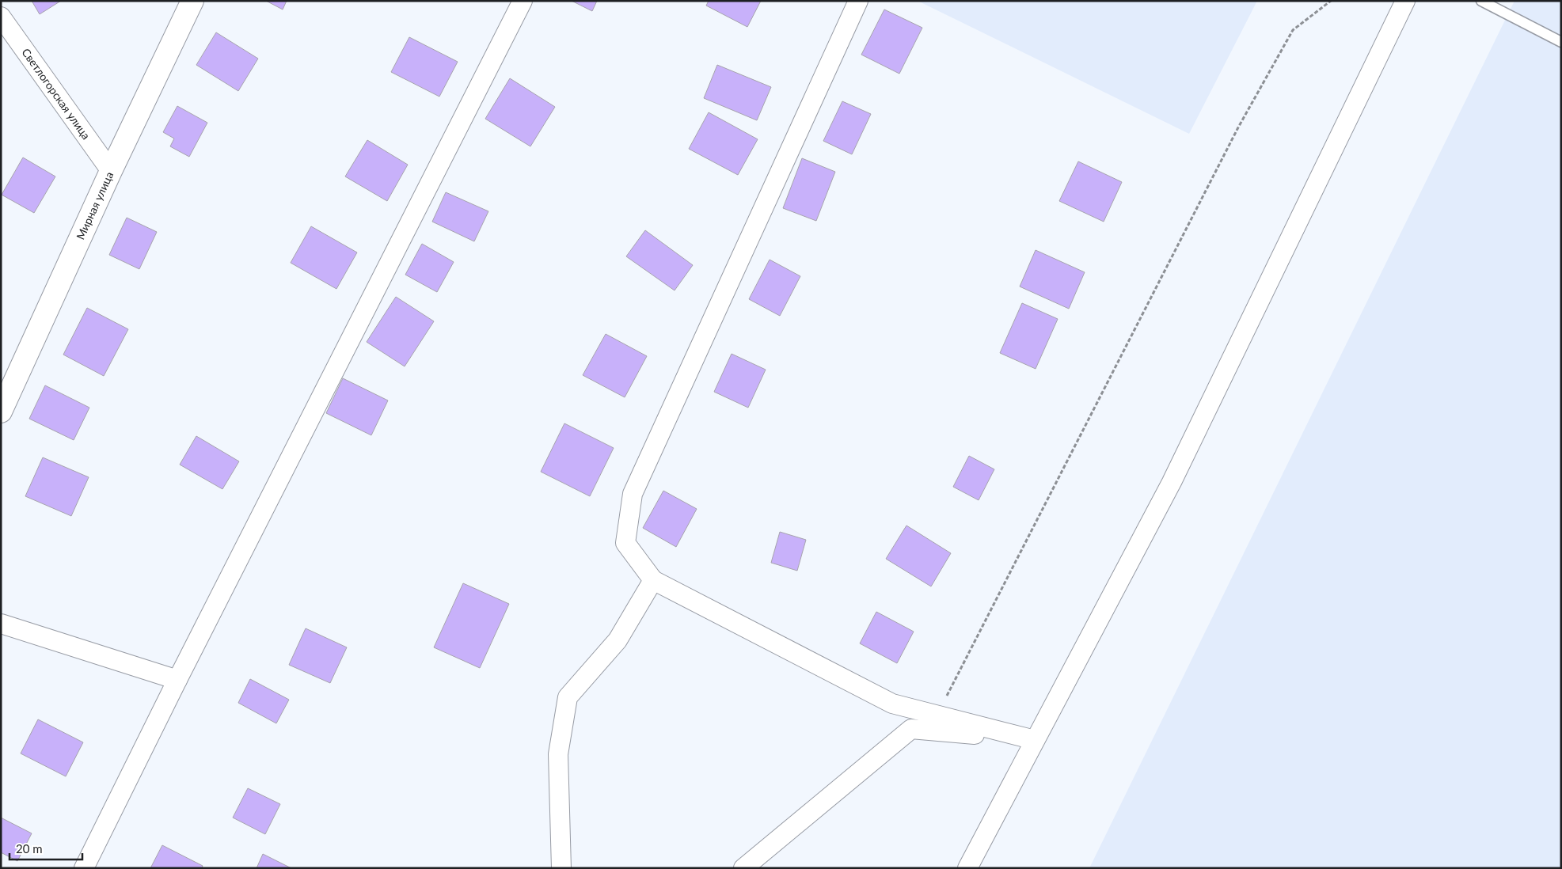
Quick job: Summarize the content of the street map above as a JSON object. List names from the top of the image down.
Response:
{
  "streets": {
    "main road": ["Мирная улица"],
    "street": ["Светлогорская улица"]
  },
  "crossings": [
    ["Светлогорская улица", "Мирная улица"]
  ],
  "scale_bar": "20 m"
}
